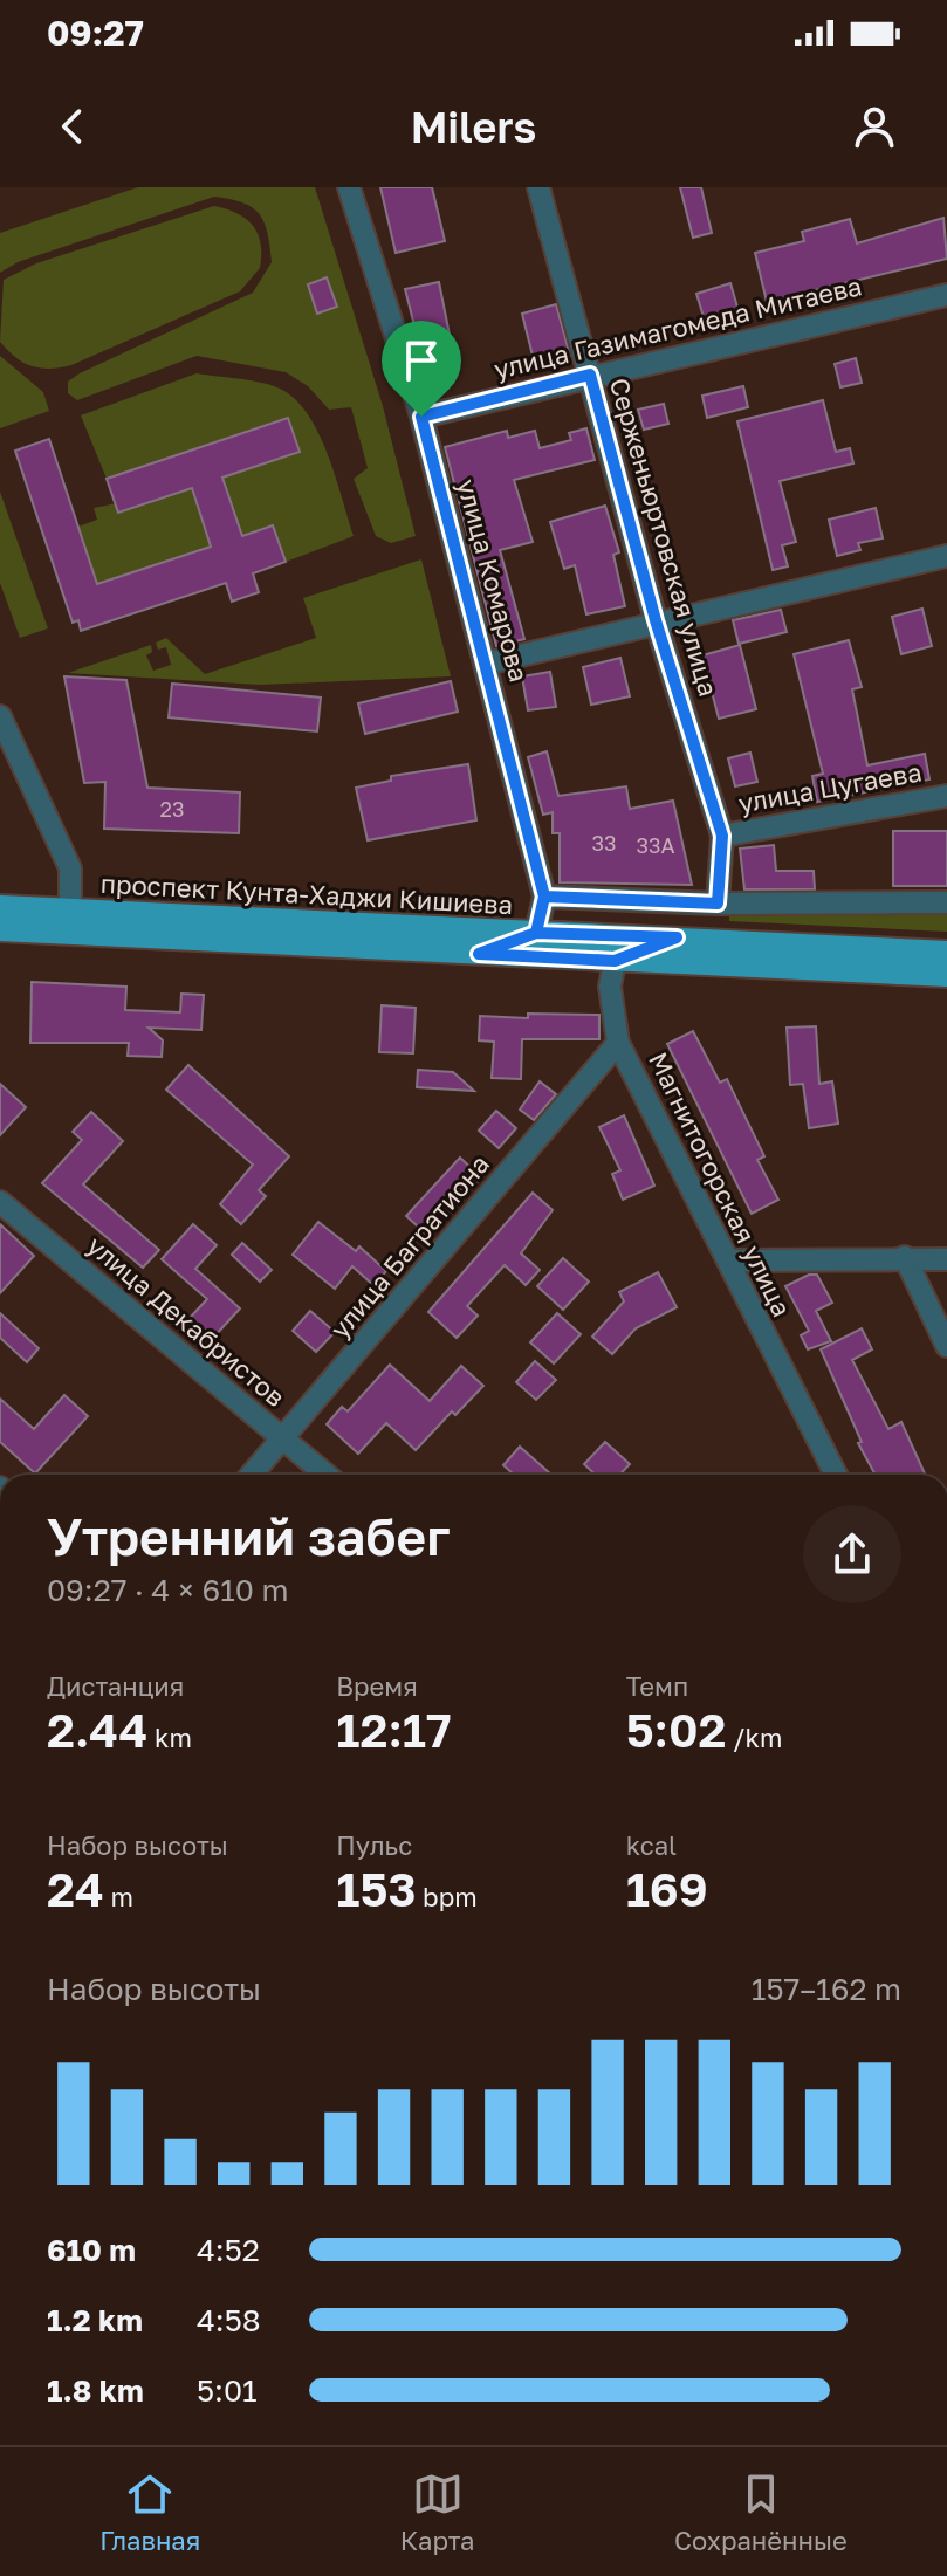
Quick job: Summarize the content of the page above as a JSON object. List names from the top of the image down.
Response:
{
  "streets": {
    "main road": ["проспект Кунта-Хаджи Кишиева"],
    "street": [
      "улица Газимагомеда Митаева",
      "Серженьюртовская улица",
      "улица Комарова",
      "улица Цугаева",
      "Магнитогорская улица",
      "улица Багратиона",
      "улица Декабристов"
    ]
  },
  "crossings": [
    ["улица Газимагомеда Митаева", "Серженьюртовская улица"],
    ["улица Газимагомеда Митаева", "улица Комарова"],
    ["Серженьюртовская улица", "улица Цугаева"],
    ["улица Комарова", "проспект Кунта-Хаджи Кишиева"],
    ["проспект Кунта-Хаджи Кишиева", "Магнитогорская улица"],
    ["Магнитогорская улица", "улица Багратиона"],
    ["улица Багратиона", "улица Декабристов"]
  ],
  "house_numbers": ["23", "33", "33А"],
  "page": {
    "status": "09:27",
    "header": "Milers",
    "heading": ["Утренний забег", "09:27 · 4 × 610 m"],
    "stats": [
      ["Дистанция", "2.44 km"],
      ["Время", "12:17"],
      ["Темп", "5:02 /km"],
      ["Набор высоты", "24 m"],
      ["Пульс", "153 bpm"],
      ["kcal", "169"]
    ],
    "chart": ["Набор высоты", "157–162 m"],
    "list": [
      {
        "name": "610 m",
        "note": "4:52"
      },
      {
        "name": "1.2 km",
        "note": "4:58"
      },
      {
        "name": "1.8 km",
        "note": "5:01"
      }
    ],
    "tabs": ["Главная", "Карта", "Сохранённые"]
  }
}
